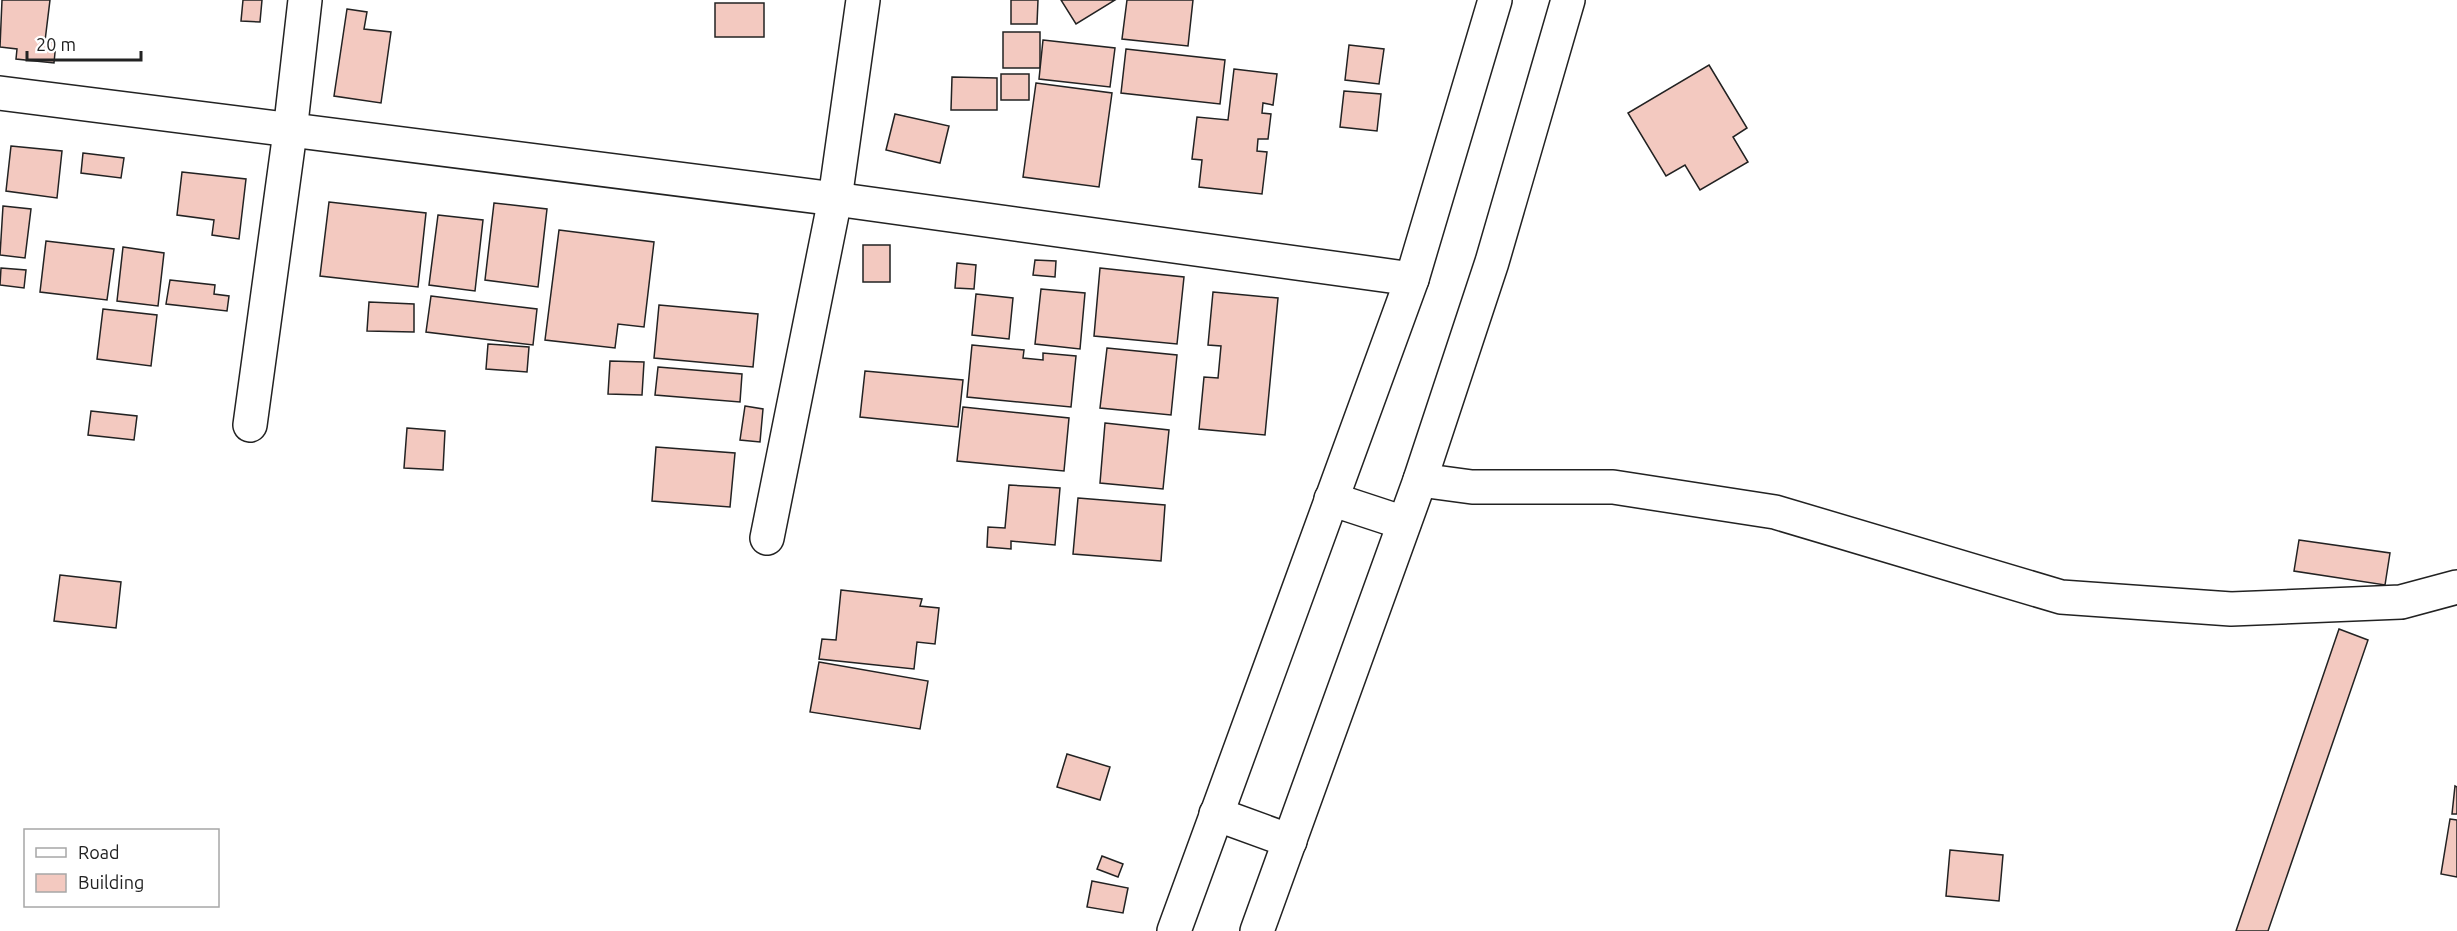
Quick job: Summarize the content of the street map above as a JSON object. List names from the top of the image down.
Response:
{
  "legend": ["Road", "Building"],
  "scale_bar": "20 m"
}
